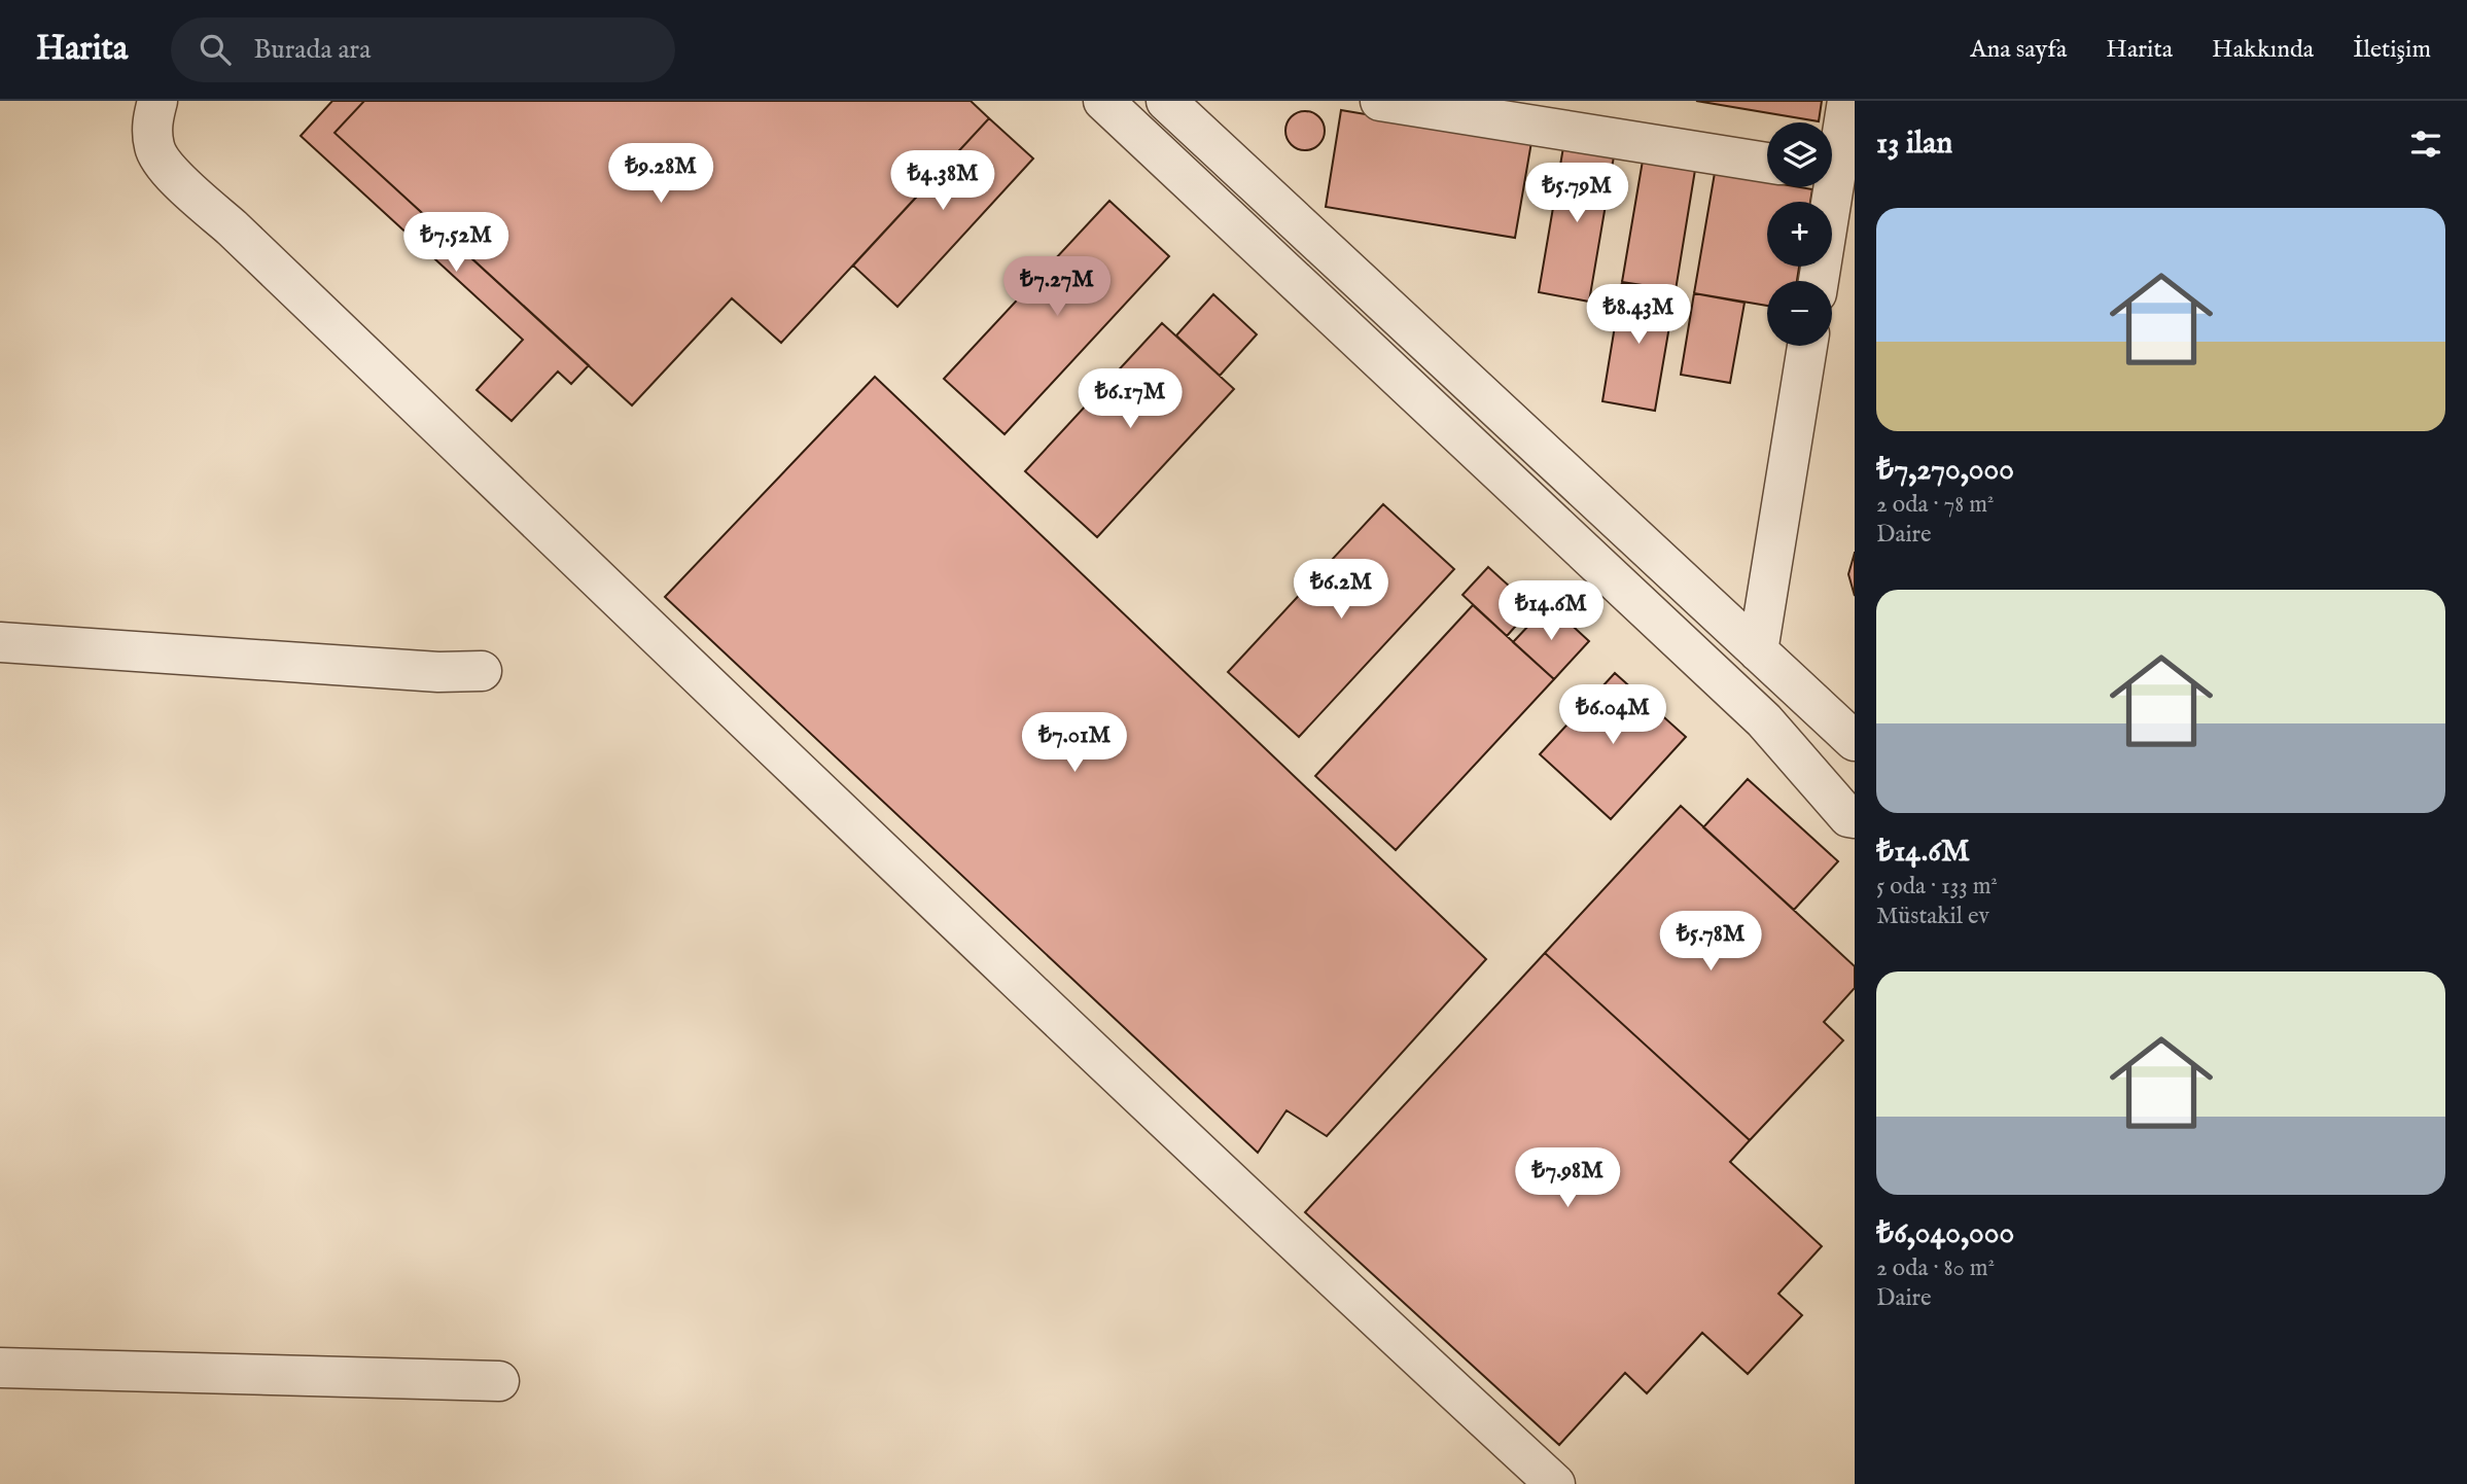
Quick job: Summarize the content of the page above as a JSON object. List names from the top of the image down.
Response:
{
  "page": {
    "header": "Harita",
    "search": "Burada ara",
    "nav": [
      "Ana sayfa",
      "Harita",
      "Hakkında",
      "İletişim"
    ],
    "heading": "13 ilan",
    "map_buttons": ["+", "−"],
    "price": [
      "₺9.28M",
      "₺4.38M",
      "₺5.79M",
      "₺7.52M",
      "₺7.27M",
      "₺8.43M",
      "₺6.17M",
      "₺6.2M",
      "₺14.6M",
      "₺6.04M",
      "₺7.01M",
      "₺5.78M",
      "₺7.98M"
    ],
    "list": [
      {
        "name": "₺7,270,000",
        "note": "2 oda · 78 m² · Daire"
      },
      {
        "name": "₺14.6M",
        "note": "5 oda · 133 m² · Müstakil ev"
      },
      {
        "name": "₺6,040,000",
        "note": "2 oda · 80 m² · Daire"
      }
    ]
  }
}
